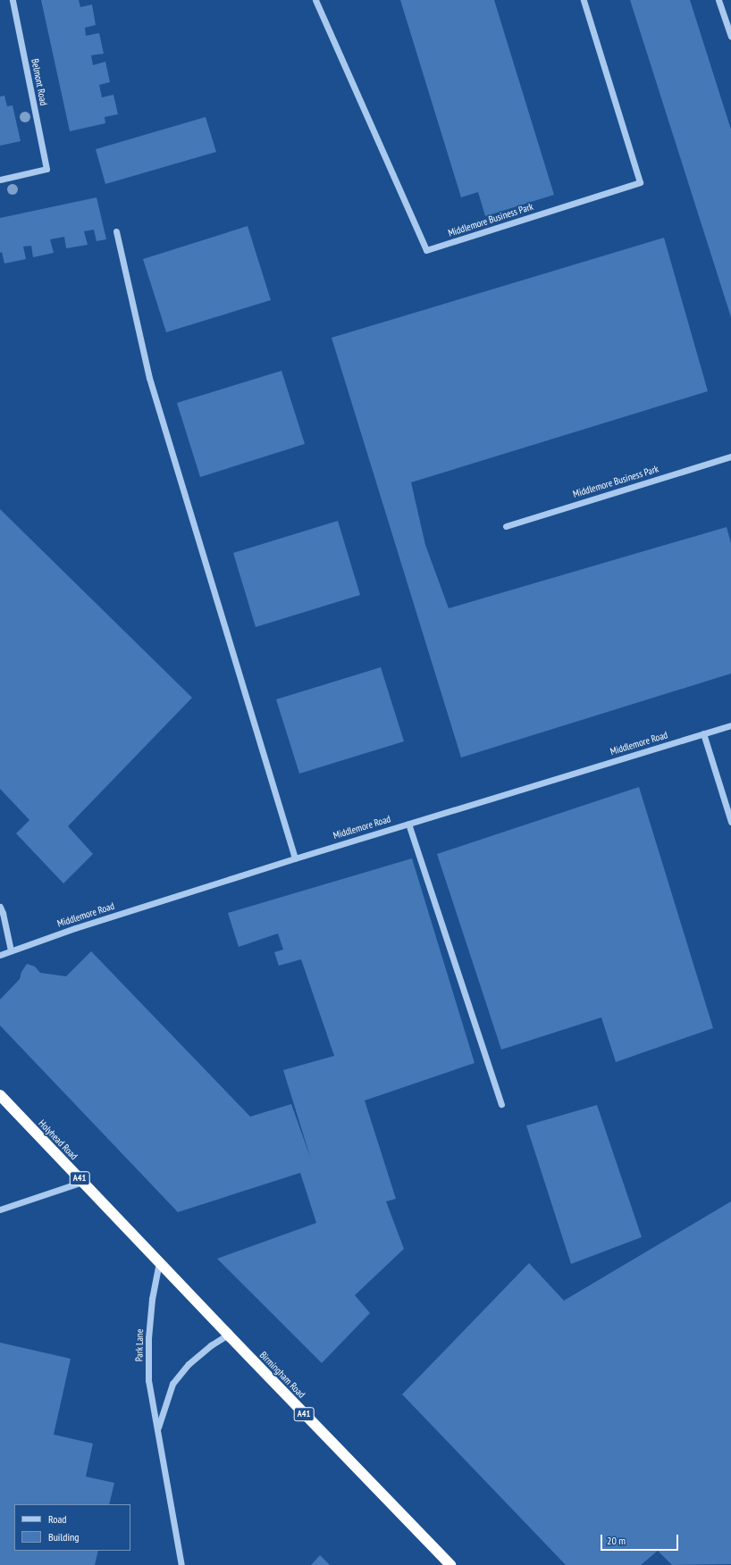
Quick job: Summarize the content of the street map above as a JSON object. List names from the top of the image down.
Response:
{
  "streets": {
    "highway": ["Holyhead Road", "A41", "Birmingham Road"],
    "street": [
      "Belmont Road",
      "Middlemore Business Park",
      "Middlemore Road",
      "Park Lane"
    ]
  },
  "crossings": [
    ["Holyhead Road", "Park Lane"],
    ["Holyhead Road", "Birmingham Road"],
    ["Park Lane", "Birmingham Road"]
  ],
  "legend": ["Road", "Building"],
  "scale_bar": "20 m"
}
